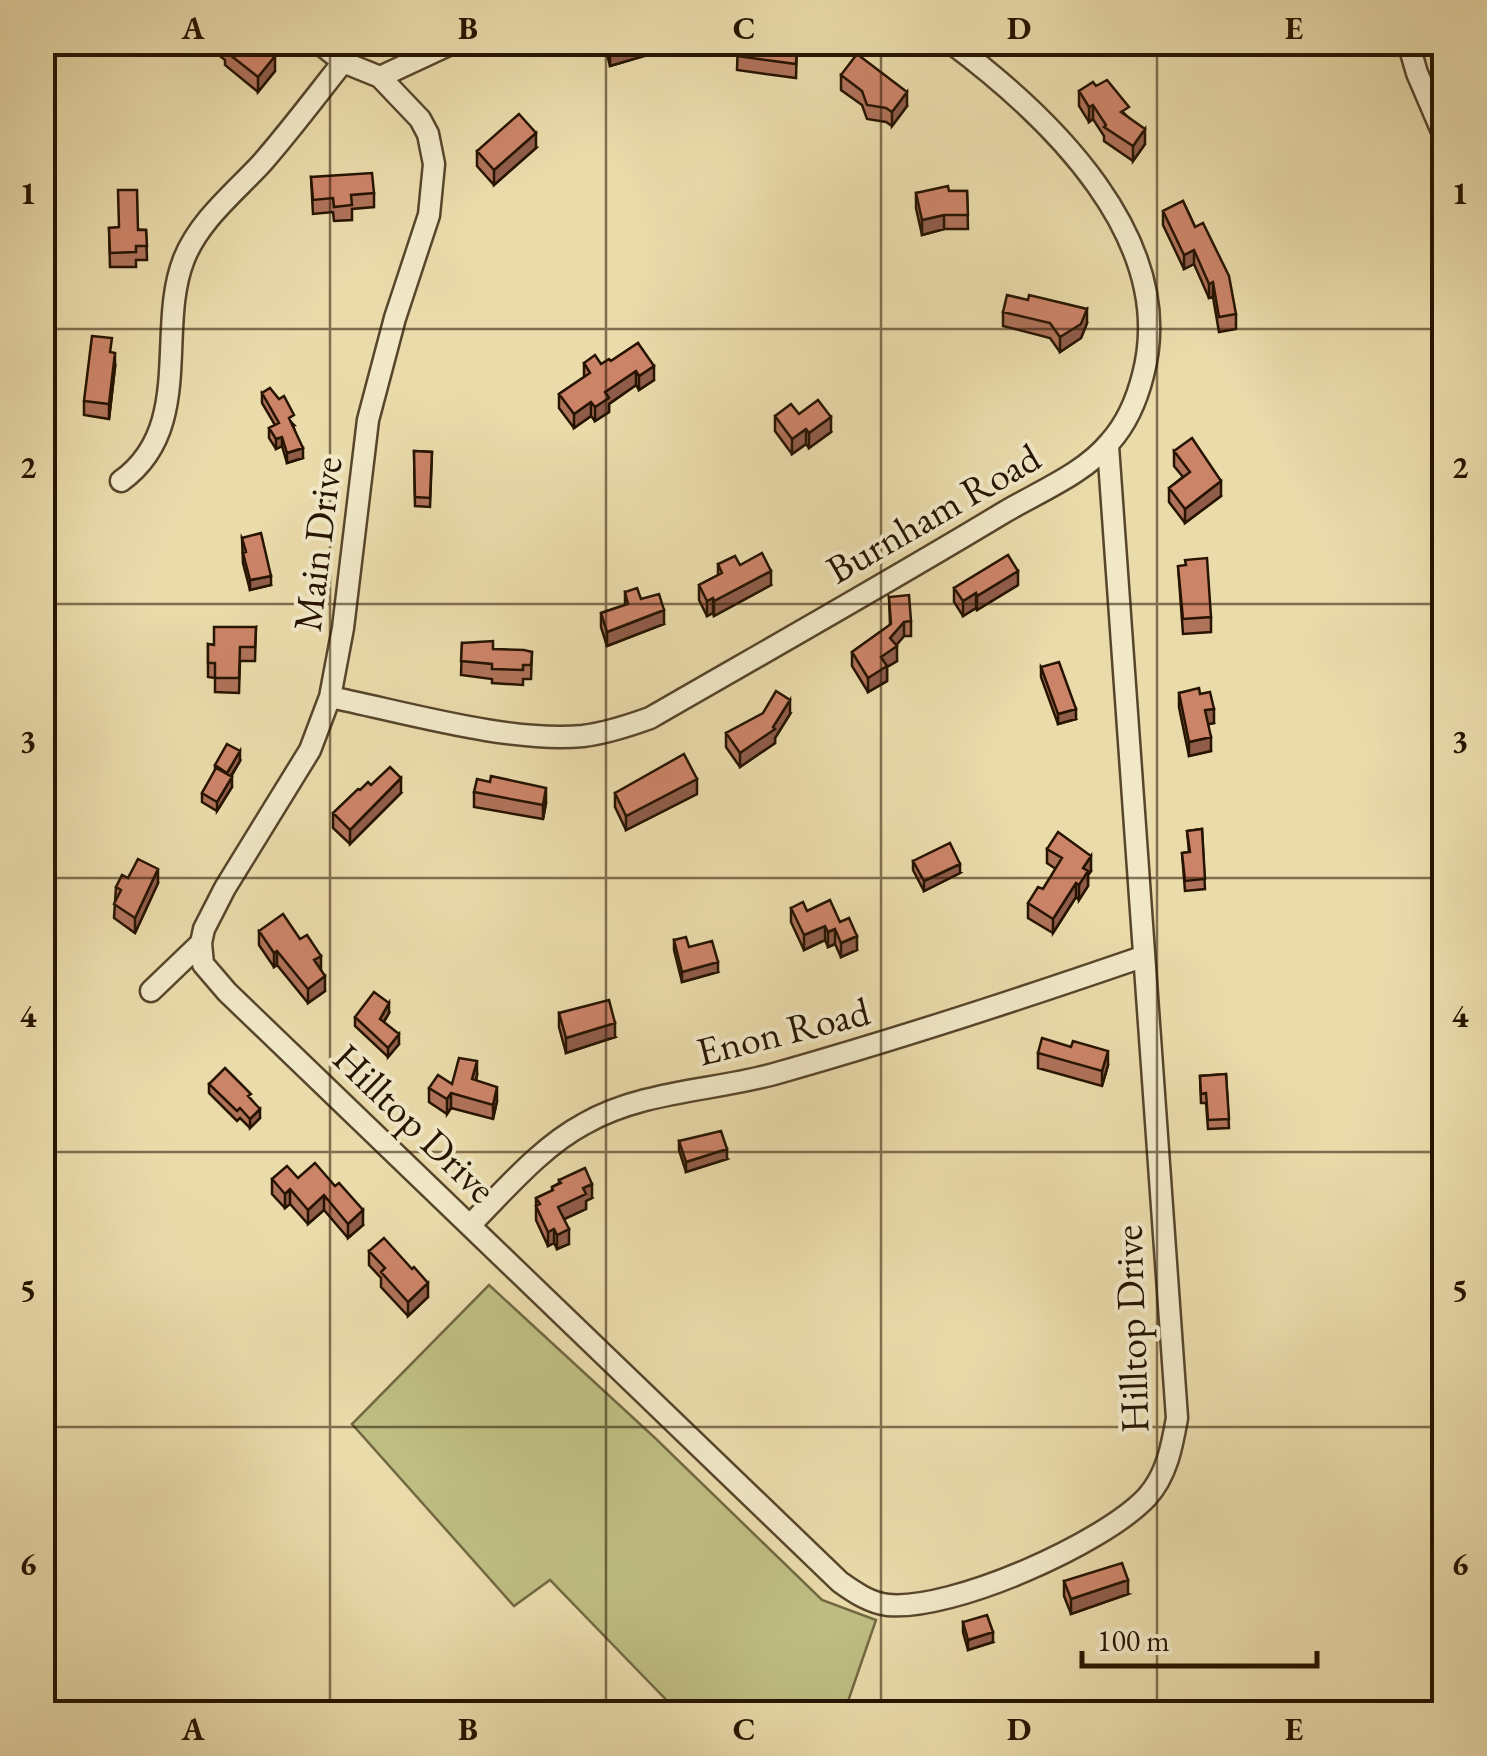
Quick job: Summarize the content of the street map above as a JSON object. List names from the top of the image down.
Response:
{
  "streets": {
    "street": [
      "Burnham Road",
      "Main Drive",
      "Enon Road",
      "Hilltop Drive"
    ]
  },
  "crossings": [
    ["Burnham Road", "Main Drive"],
    ["Burnham Road", "Hilltop Drive"],
    ["Main Drive", "Hilltop Drive"],
    ["Enon Road", "Hilltop Drive"]
  ],
  "scale_bar": "100 m",
  "grid": {
    "columns": [
      "A",
      "B",
      "C",
      "D",
      "E"
    ],
    "rows": [
      "1",
      "2",
      "3",
      "4",
      "5",
      "6"
    ]
  }
}
